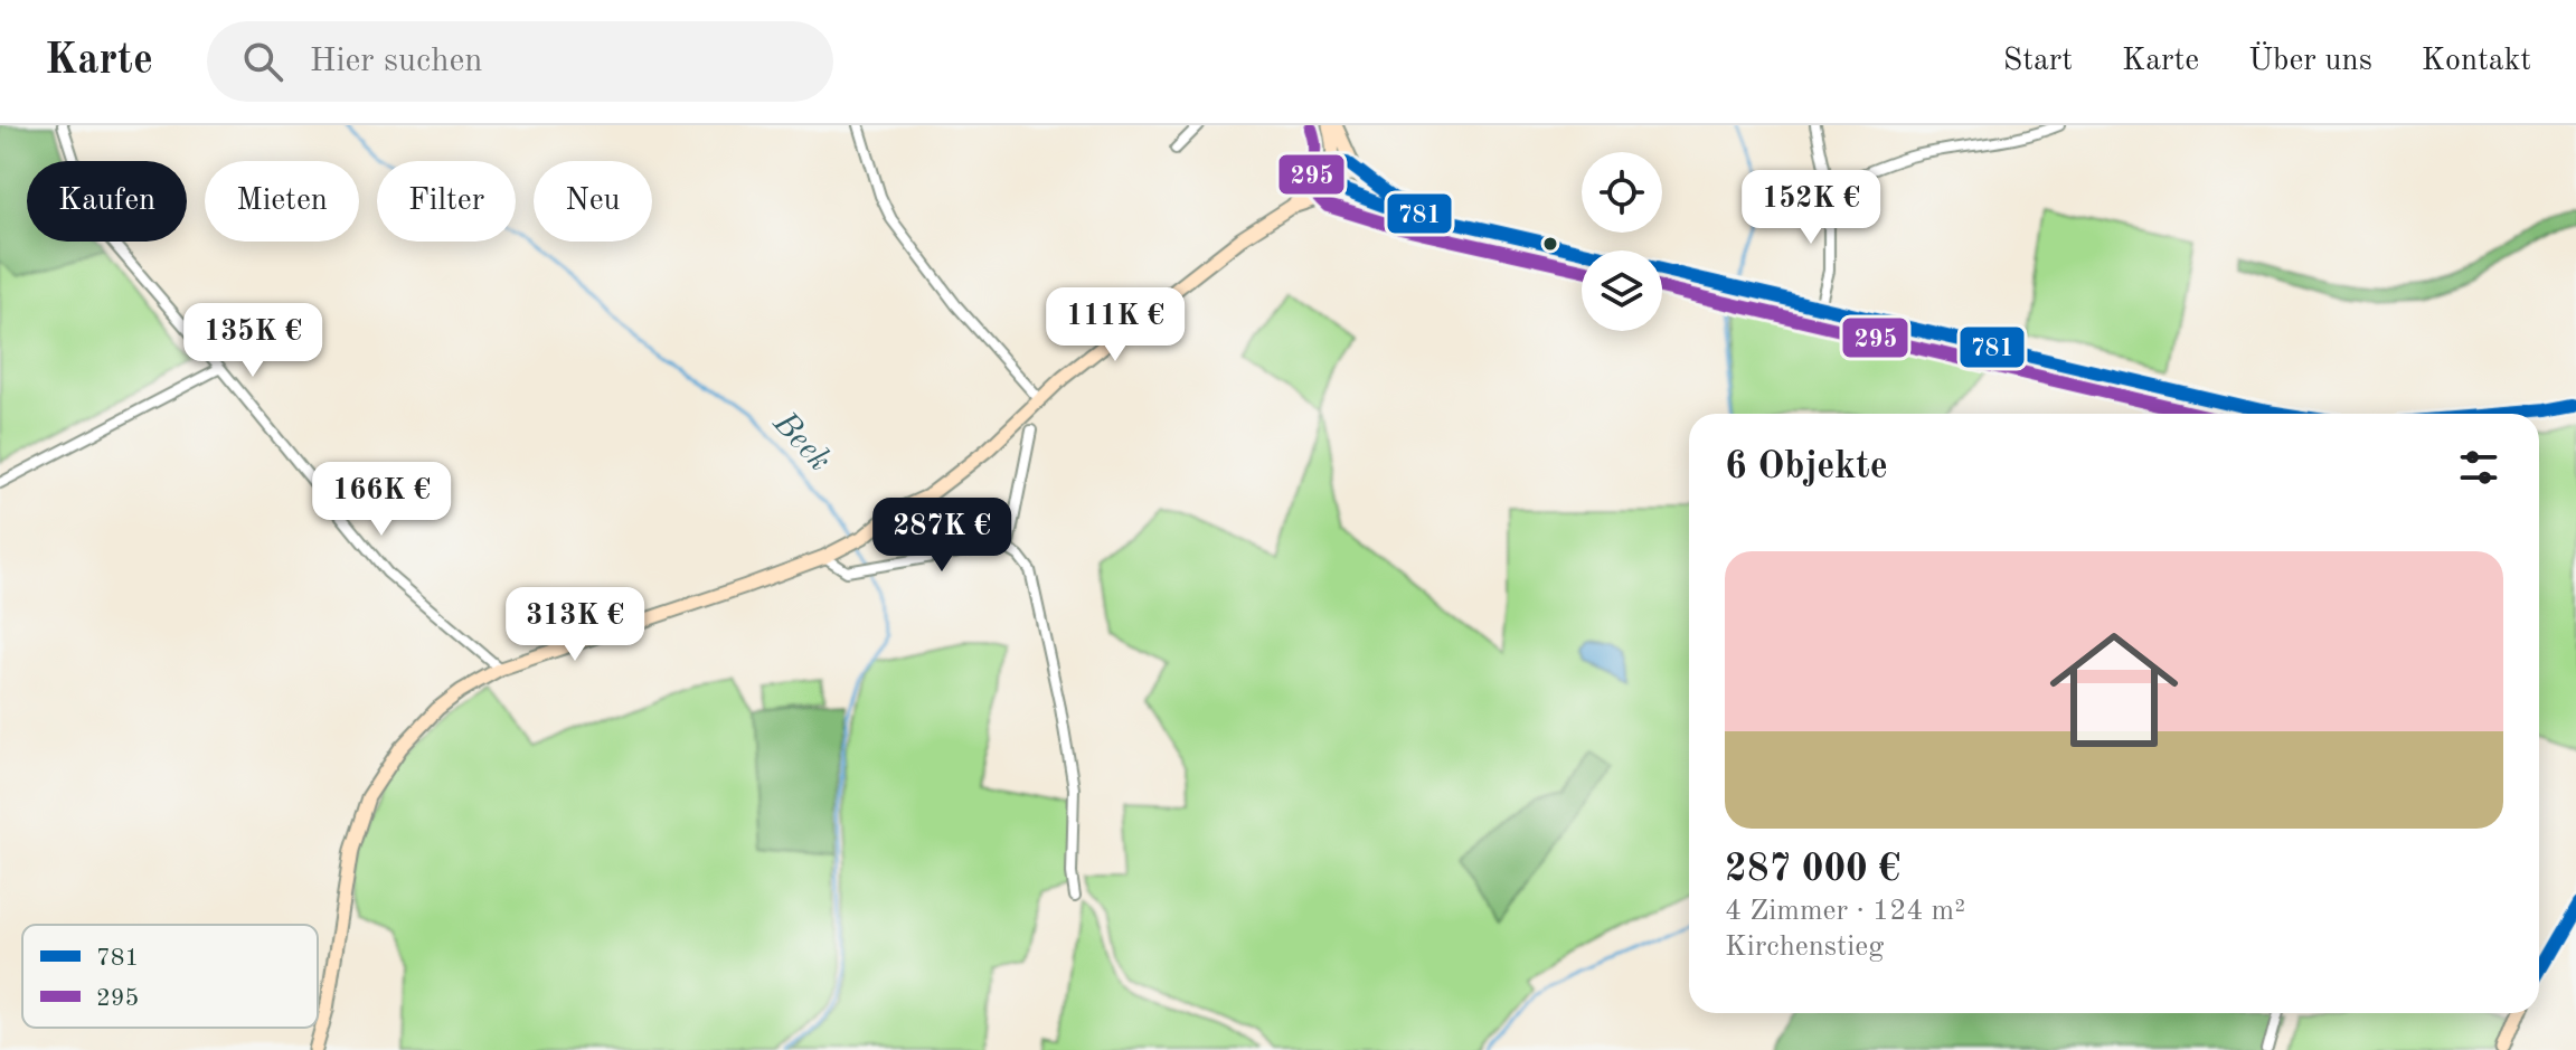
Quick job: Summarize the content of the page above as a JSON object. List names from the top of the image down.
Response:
{
  "water": ["Beek"],
  "lines": ["transit line 295", "transit line 781"],
  "legend": ["781", "295"],
  "page": {
    "header": "Karte",
    "search": "Hier suchen",
    "nav": [
      "Start",
      "Karte",
      "Über uns",
      "Kontakt"
    ],
    "chip": [
      "Kaufen",
      "Mieten",
      "Filter",
      "Neu"
    ],
    "price": [
      "152K €",
      "111K €",
      "135K €",
      "166K €",
      "287K €",
      "313K €"
    ],
    "heading": "6 Objekte",
    "list": [
      {
        "name": "287 000 €",
        "note": "4 Zimmer · 124 m² · Kirchenstieg"
      }
    ]
  }
}
